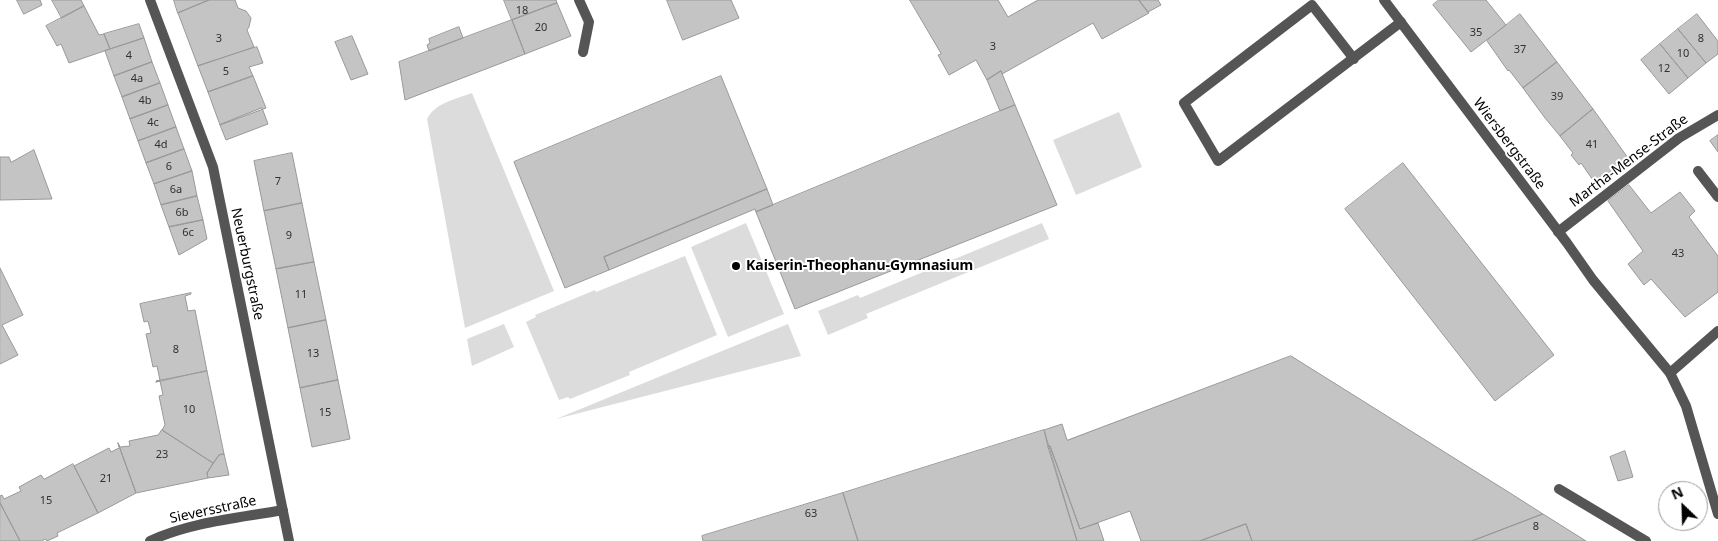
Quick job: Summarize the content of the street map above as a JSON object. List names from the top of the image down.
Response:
{
  "streets": {
    "street": [
      "Wiersbergstraße",
      "Martha-Mense-Straße",
      "Neuerburgstraße",
      "Sieversstraße"
    ]
  },
  "crossings": [
    ["Wiersbergstraße", "Martha-Mense-Straße"],
    ["Neuerburgstraße", "Sieversstraße"]
  ],
  "places": ["Kaiserin-Theophanu-Gymnasium"],
  "house_numbers": [
    "18",
    "20",
    "35",
    "3",
    "8",
    "3",
    "37",
    "10",
    "4",
    "12",
    "5",
    "4a",
    "39",
    "4b",
    "4c",
    "4d",
    "41",
    "6",
    "7",
    "6a",
    "6b",
    "6c",
    "9",
    "43",
    "11",
    "8",
    "13",
    "10",
    "15",
    "23",
    "21",
    "15",
    "63",
    "8"
  ],
  "north": "top left"
}
